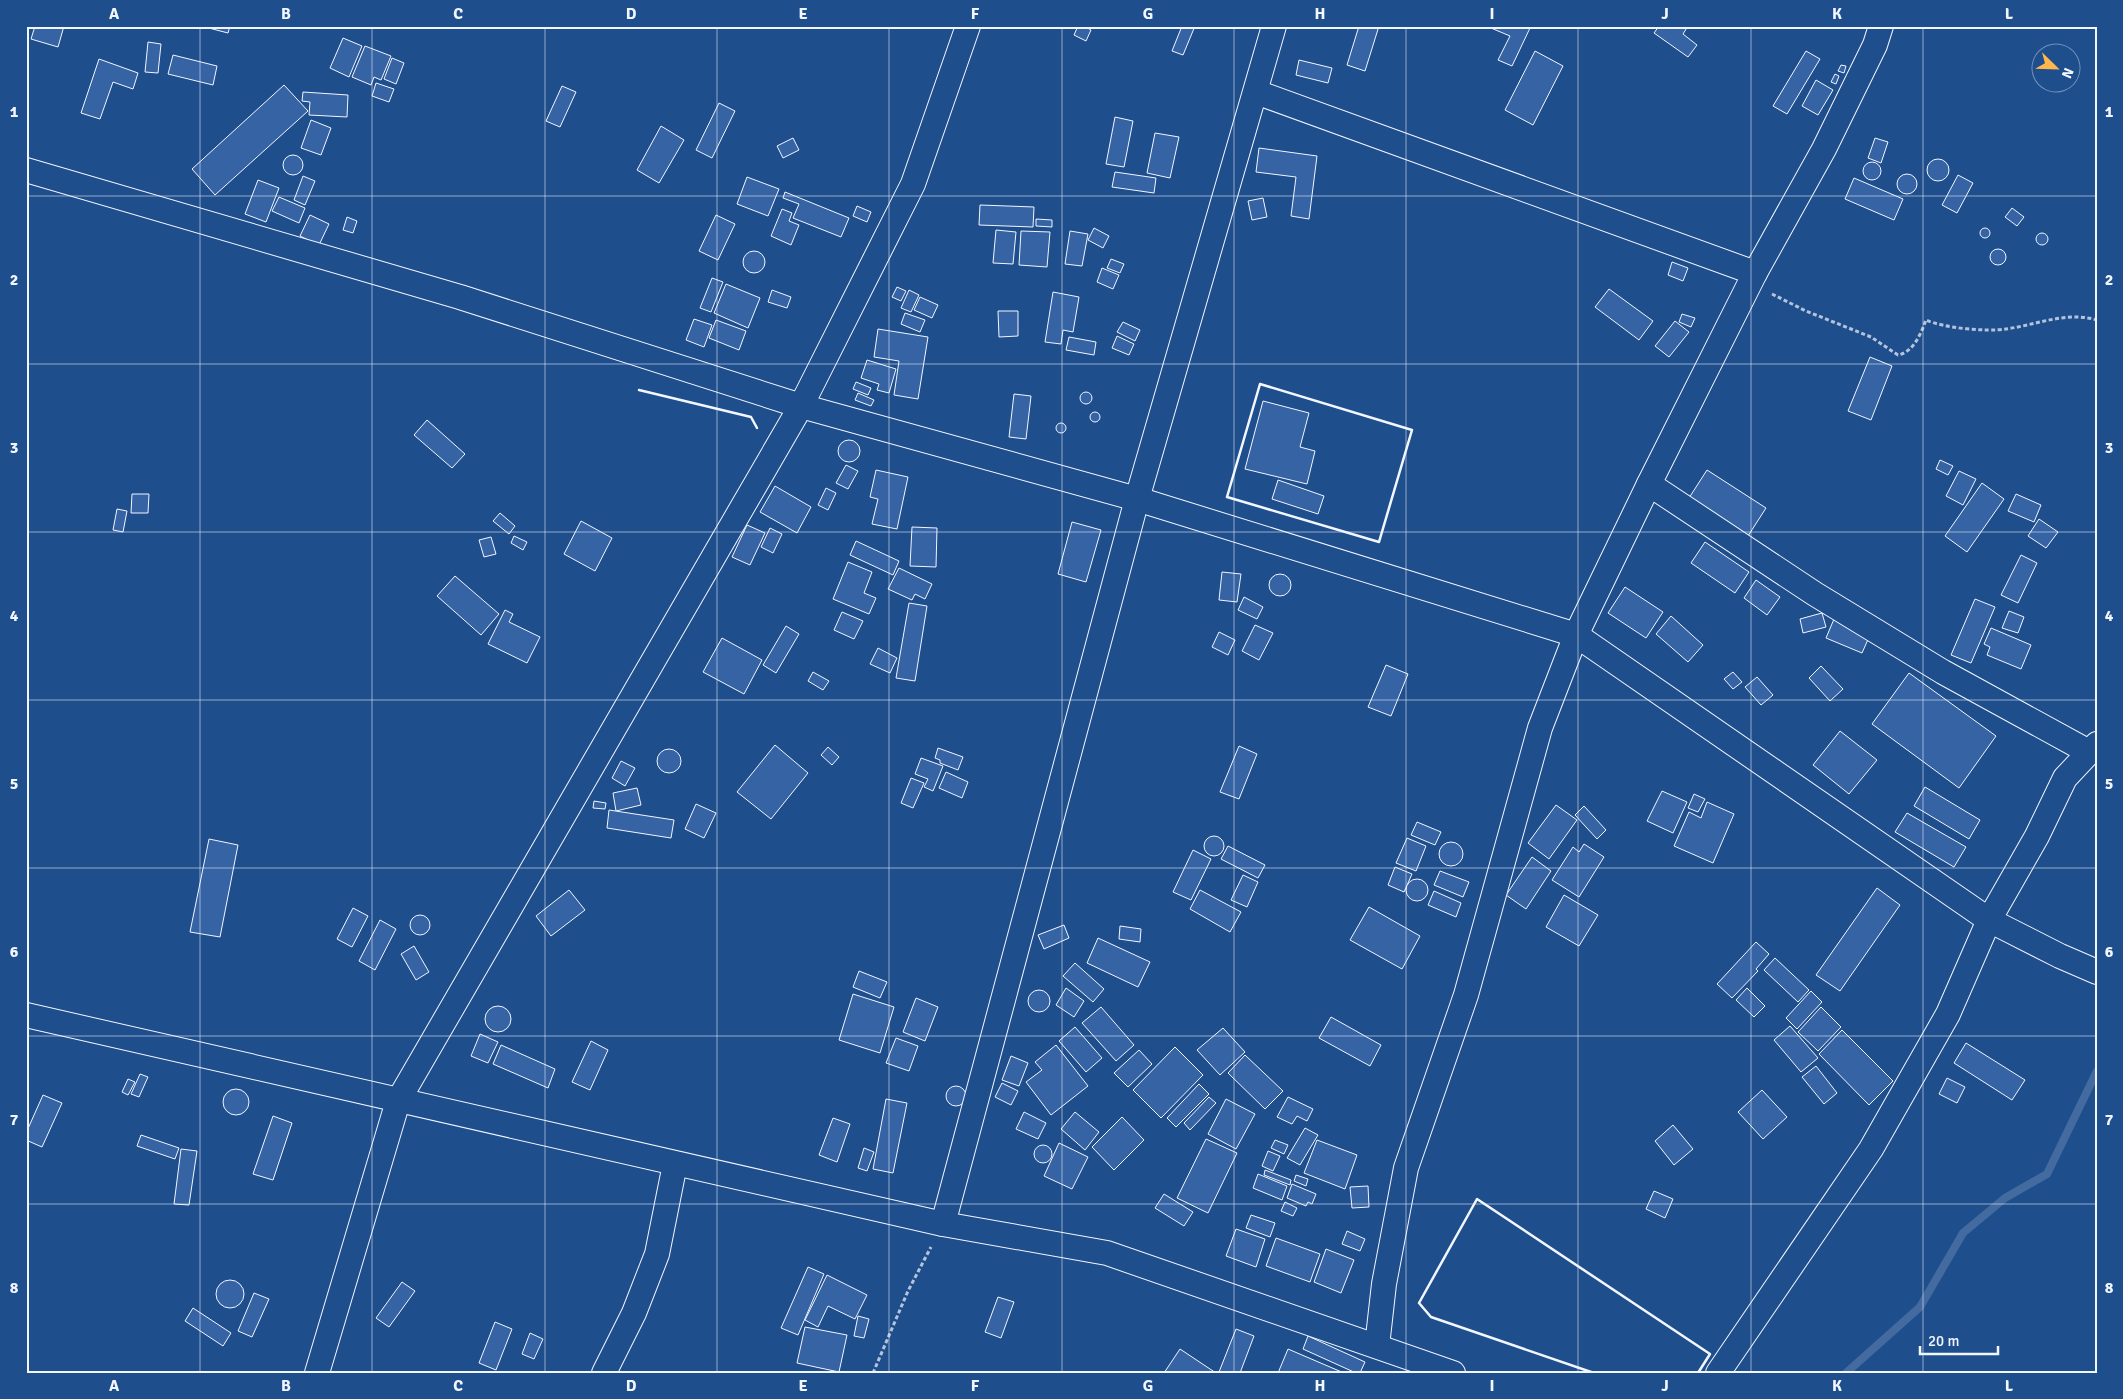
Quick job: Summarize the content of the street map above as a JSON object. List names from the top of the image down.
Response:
{
  "scale_bar": "20 m",
  "north": "bottom right",
  "grid": {
    "columns": [
      "A",
      "B",
      "C",
      "D",
      "E",
      "F",
      "G",
      "H",
      "I",
      "J",
      "K",
      "L"
    ],
    "rows": [
      "1",
      "2",
      "3",
      "4",
      "5",
      "6",
      "7",
      "8"
    ]
  }
}
